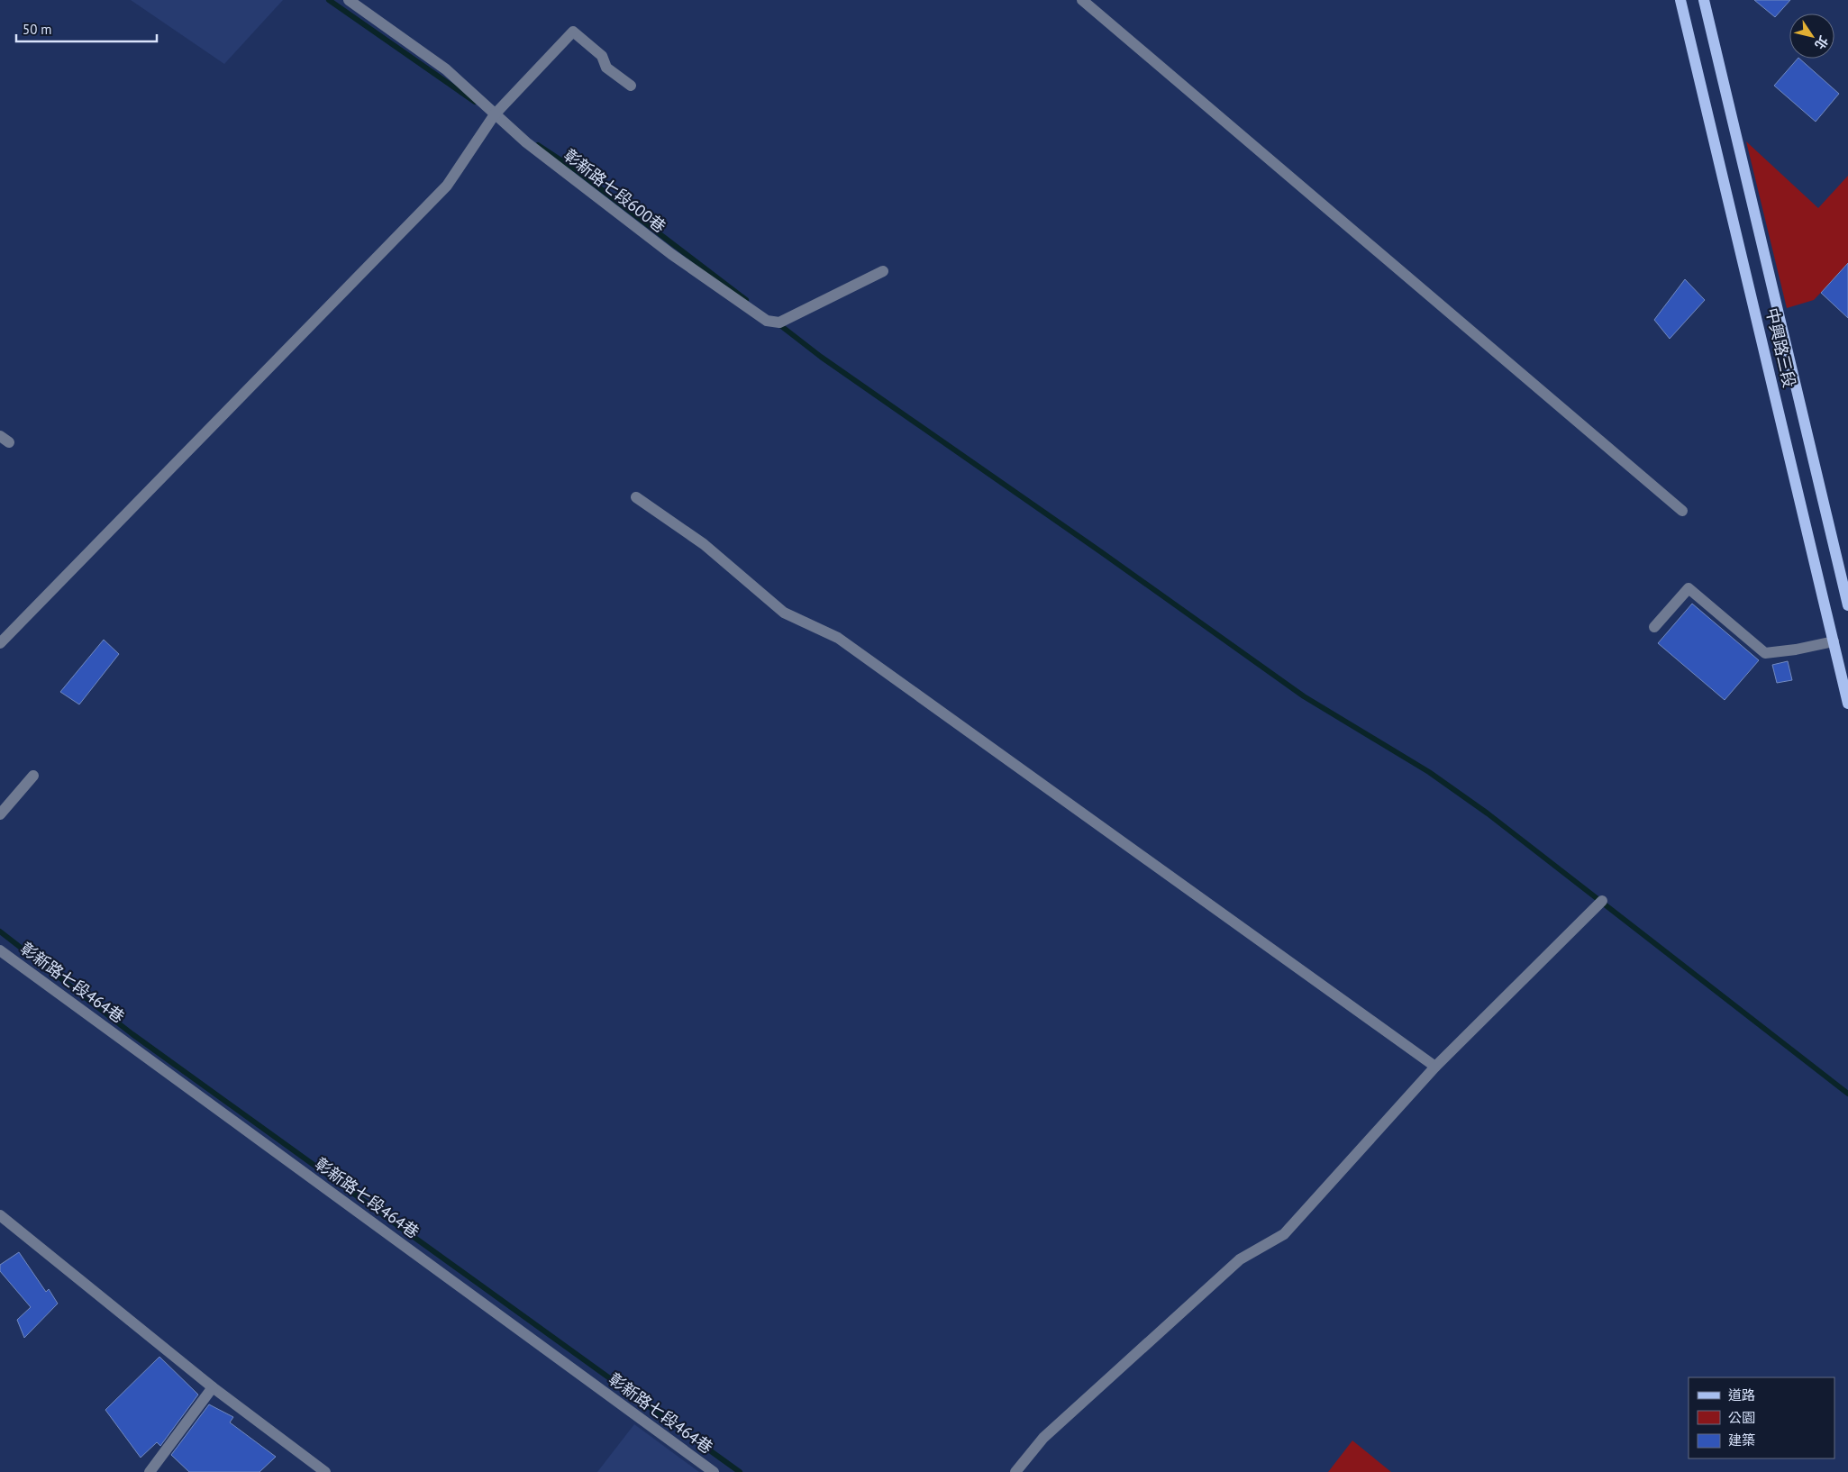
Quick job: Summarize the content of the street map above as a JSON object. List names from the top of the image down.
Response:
{
  "streets": {
    "main road": ["中興路三段"],
    "street": ["彰新路七段600巷", "彰新路七段464巷"]
  },
  "legend": ["道路", "公園", "建築"],
  "scale_bar": "50 m",
  "north": "bottom right"
}
